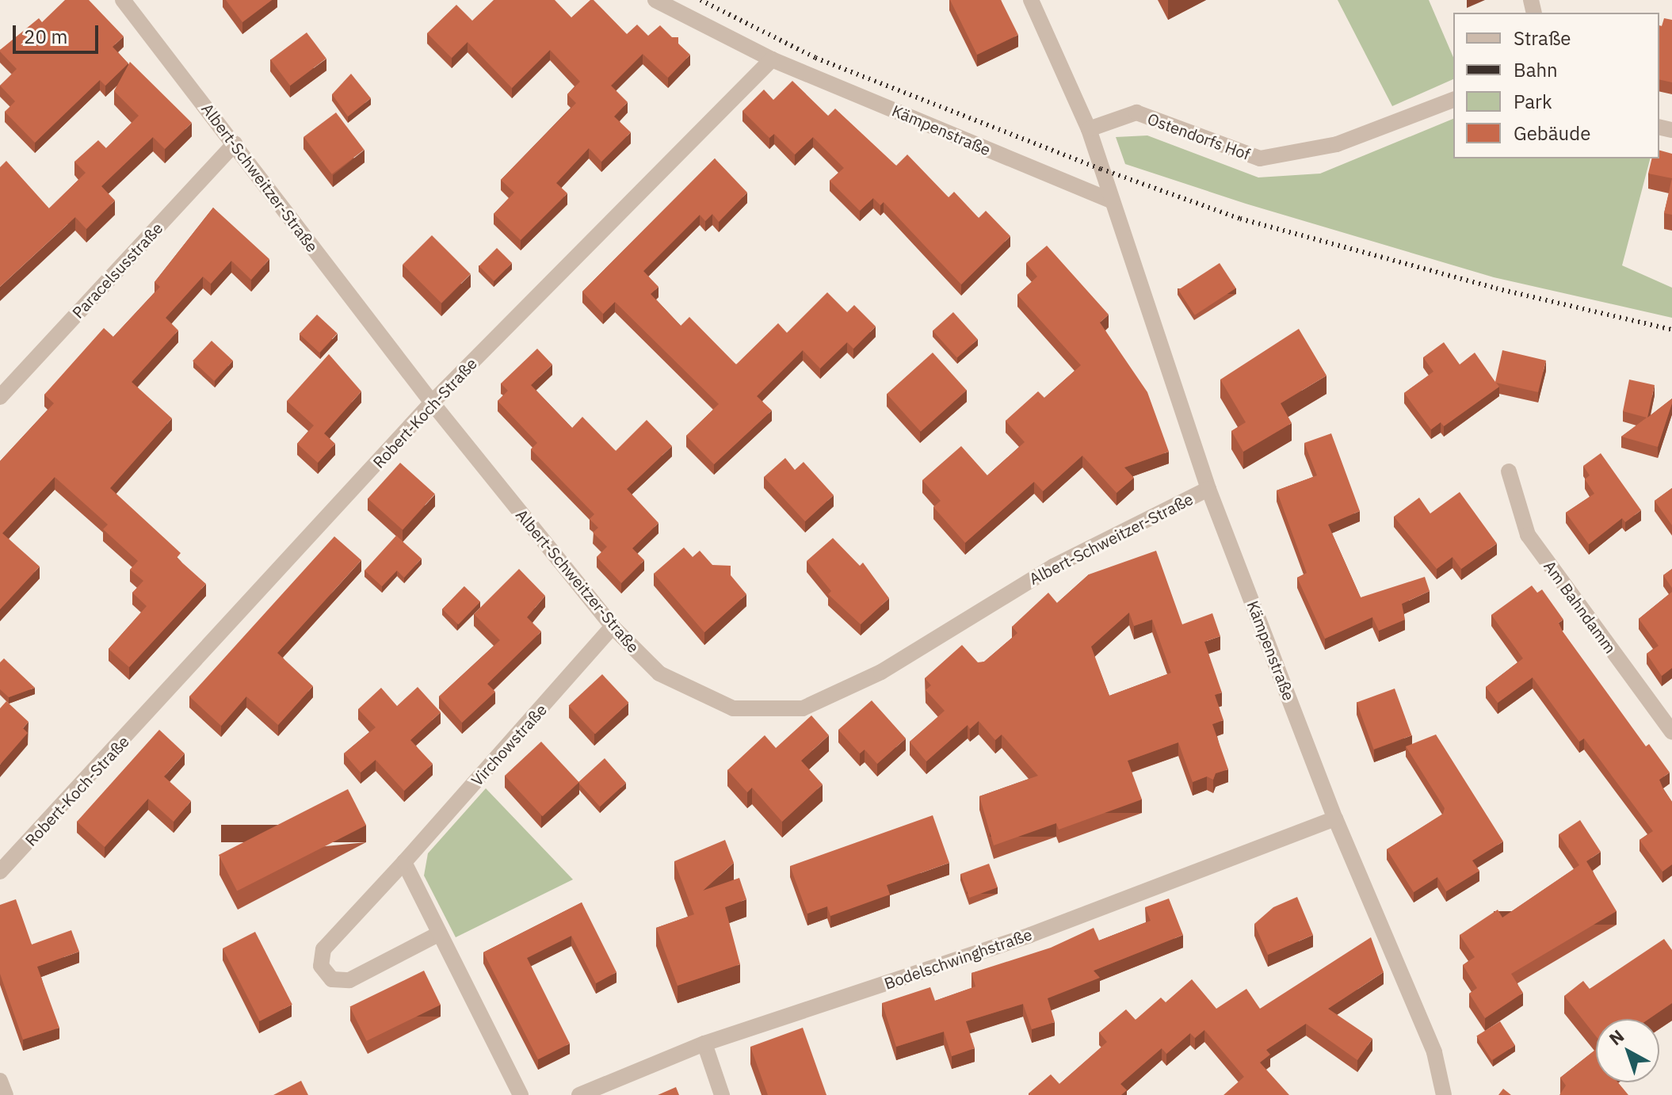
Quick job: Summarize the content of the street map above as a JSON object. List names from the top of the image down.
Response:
{
  "streets": {
    "street": [
      "Kämpenstraße",
      "Ostendorfs Hof",
      "Albert-Schweitzer-Straße",
      "Paracelsusstraße",
      "Robert-Koch-Straße",
      "Am Bahndamm",
      "Virchowstraße",
      "Bodelschwinghstraße"
    ]
  },
  "crossings": [
    ["Kämpenstraße", "Ostendorfs Hof"],
    ["Kämpenstraße", "Albert-Schweitzer-Straße"],
    ["Kämpenstraße", "Robert-Koch-Straße"],
    ["Kämpenstraße", "Bodelschwinghstraße"],
    ["Albert-Schweitzer-Straße", "Paracelsusstraße"],
    ["Albert-Schweitzer-Straße", "Robert-Koch-Straße"],
    ["Albert-Schweitzer-Straße", "Virchowstraße"]
  ],
  "legend": [
    "Straße",
    "Bahn",
    "Park",
    "Gebäude"
  ],
  "scale_bar": "20 m",
  "north": "top left"
}
